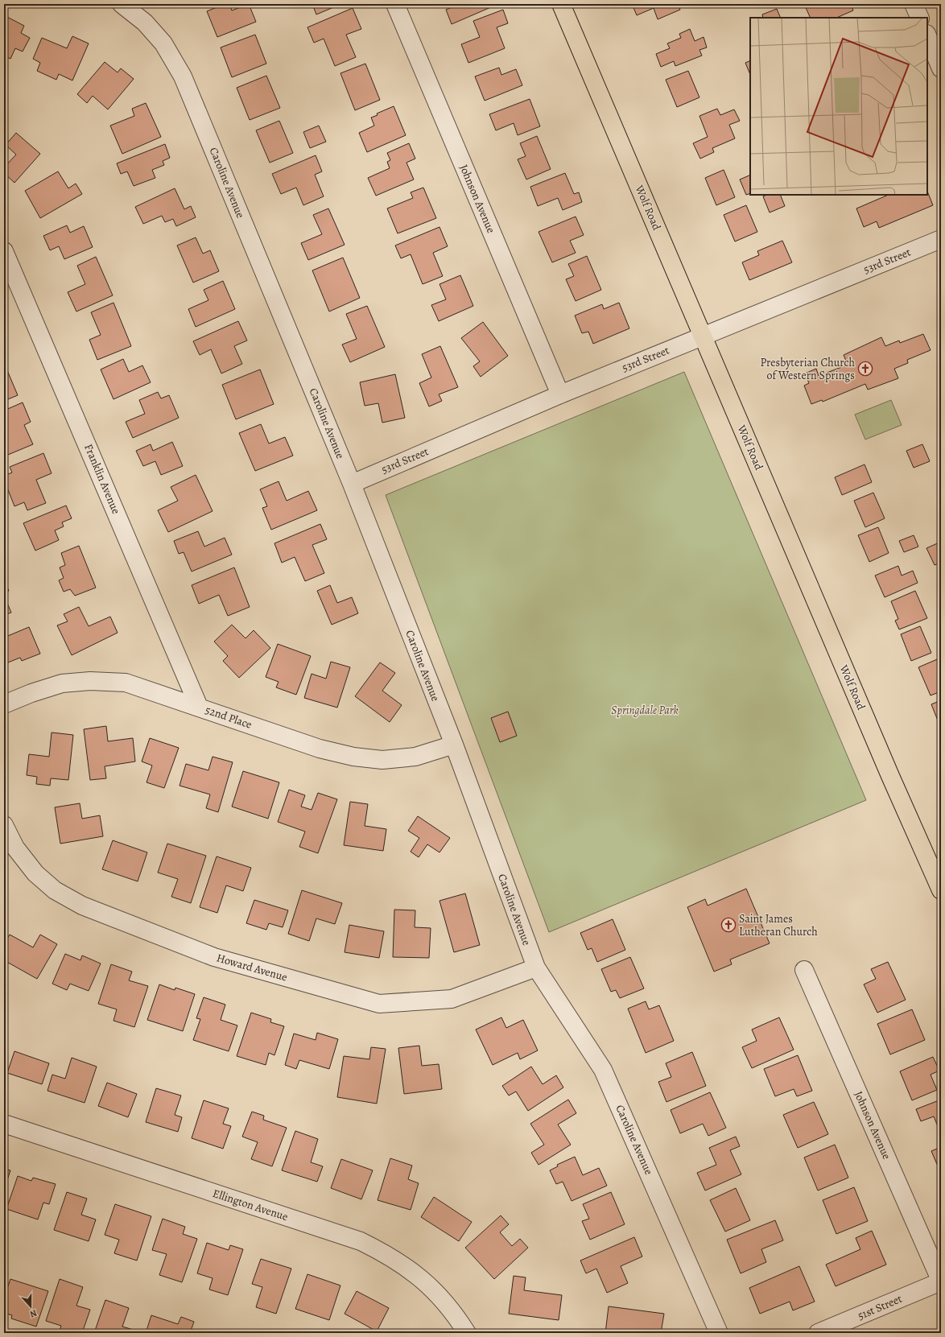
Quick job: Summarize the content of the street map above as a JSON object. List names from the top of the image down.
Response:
{
  "streets": {
    "main road": ["Wolf Road"],
    "street": [
      "Caroline Avenue",
      "Johnson Avenue",
      "53rd Street",
      "Franklin Avenue",
      "52nd Place",
      "Howard Avenue",
      "Ellington Avenue",
      "51st Street"
    ]
  },
  "crossings": [
    ["Caroline Avenue", "53rd Street"],
    ["Caroline Avenue", "52nd Place"],
    ["Caroline Avenue", "Howard Avenue"],
    ["Johnson Avenue", "53rd Street"],
    ["Johnson Avenue", "51st Street"],
    ["Wolf Road", "53rd Street"],
    ["Franklin Avenue", "52nd Place"]
  ],
  "parks": ["Springdale Park"],
  "places": {
    "church": ["Presbyterian Church of Western Springs", "Saint James Lutheran Church"]
  },
  "north": "bottom"
}
